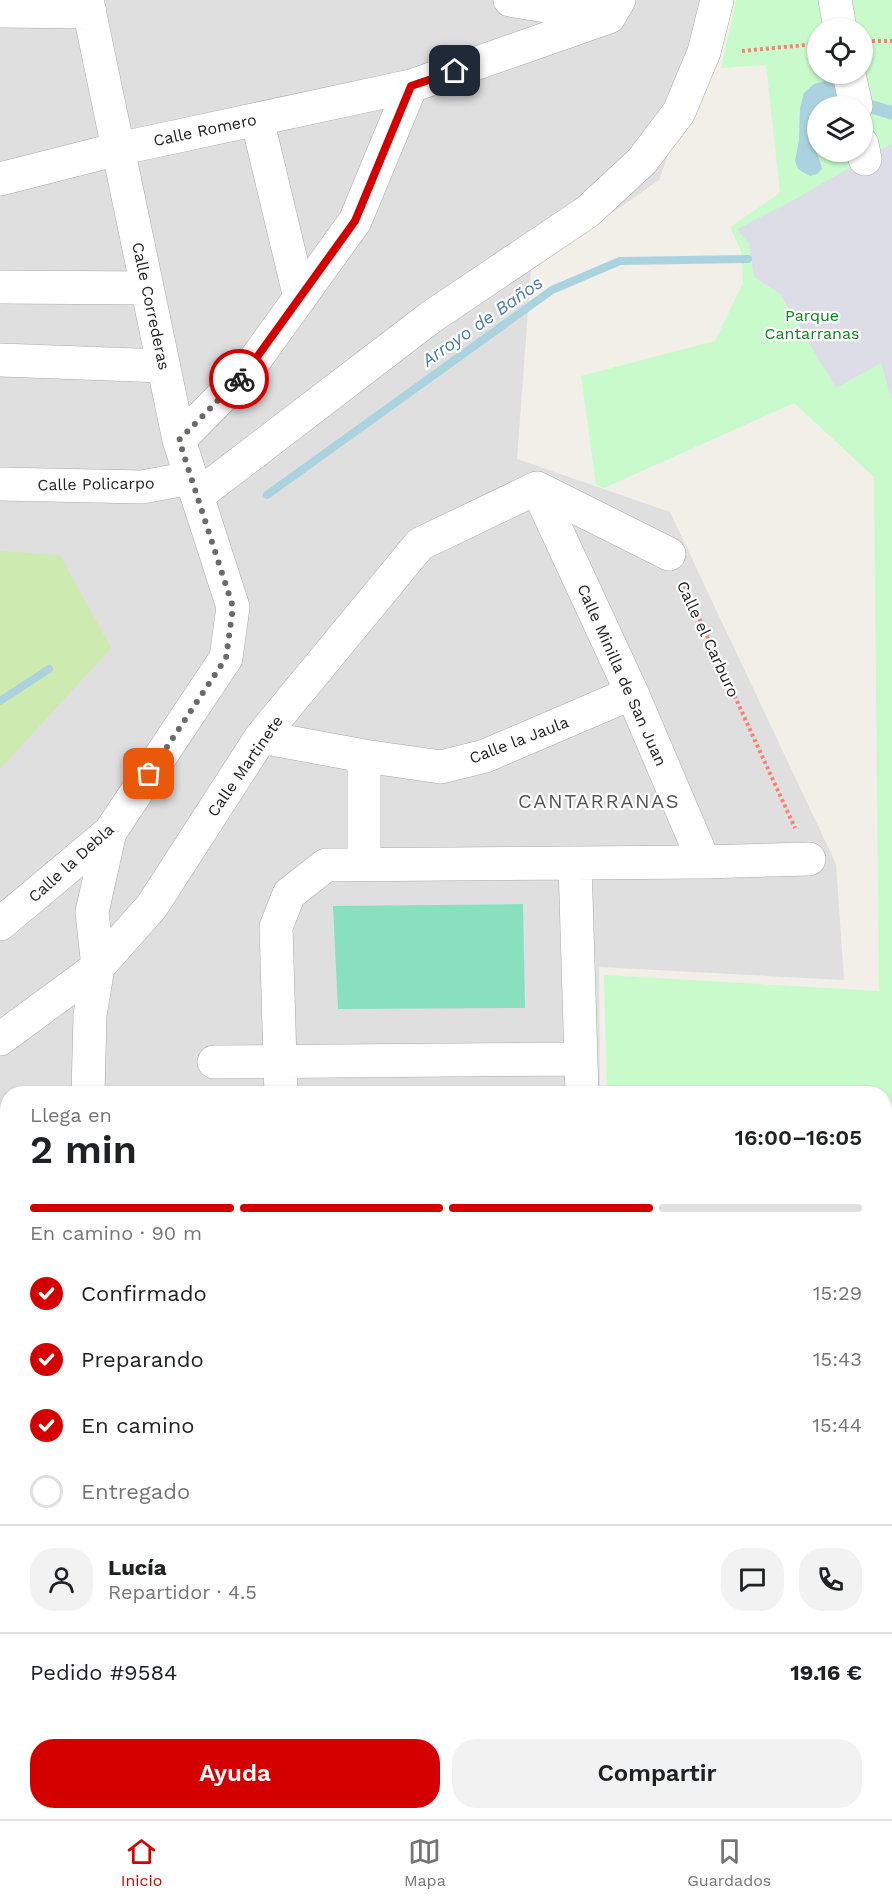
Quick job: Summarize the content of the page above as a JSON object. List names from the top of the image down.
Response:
{
  "streets": {
    "street": [
      "Calle Romero",
      "Calle Correderas",
      "Calle Policarpo",
      "Calle Minilla de San Juan",
      "Calle la Jaula",
      "Calle Martinete",
      "Calle la Debla"
    ],
    "path": ["Calle el Carburo"]
  },
  "crossings": [
    ["Calle Romero", "Calle Correderas"],
    ["Calle Correderas", "Calle Policarpo"],
    ["Calle Correderas", "Calle la Debla"],
    ["Calle Minilla de San Juan", "Calle la Jaula"],
    ["Calle Minilla de San Juan", "Calle Martinete"],
    ["Calle la Jaula", "Calle Martinete"]
  ],
  "districts": ["CANTARRANAS"],
  "water": ["Arroyo de Baños"],
  "parks": ["Parque Cantarranas"],
  "page": {
    "heading": ["2 min", "Llega en", "16:00–16:05"],
    "panel": [
      "Lucía",
      "Repartidor · 4.5",
      "Pedido #9584",
      "19.16 €"
    ],
    "bar": "En camino · 90 m",
    "list": [
      ["Confirmado", "15:29"],
      ["Preparando", "15:43"],
      ["En camino", "15:44"],
      "Entregado"
    ],
    "buttons": ["Ayuda", "Compartir"],
    "tabs": ["Inicio", "Mapa", "Guardados"]
  }
}
